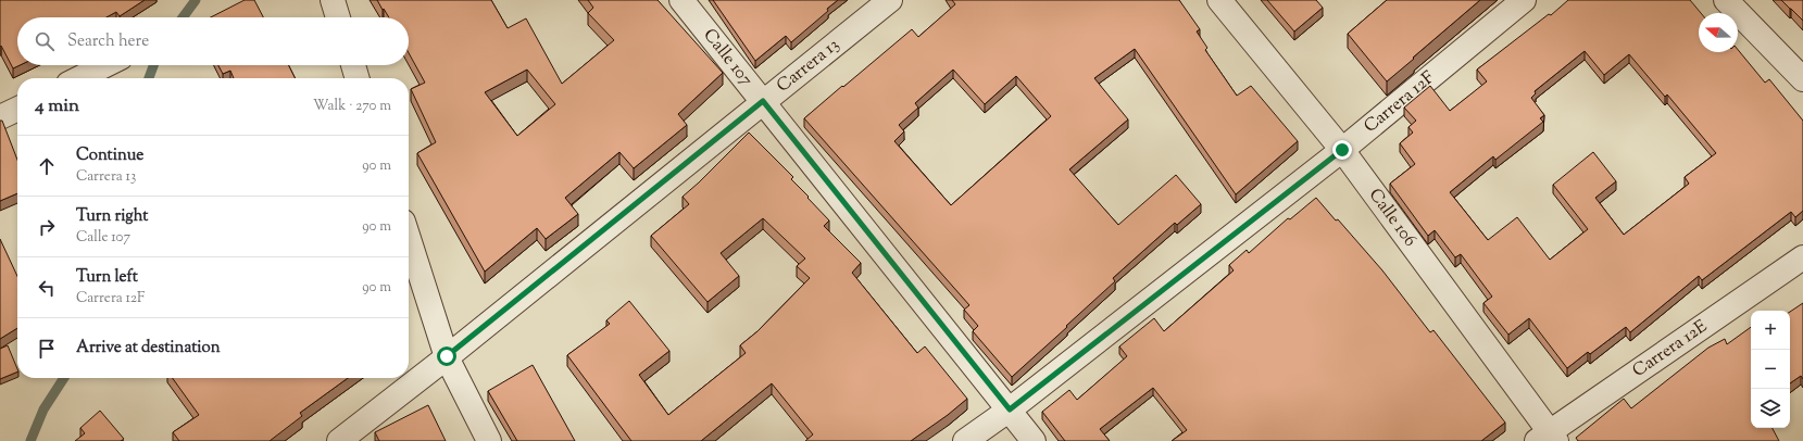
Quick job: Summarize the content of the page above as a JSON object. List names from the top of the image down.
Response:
{
  "streets": {
    "street": [
      "Calle 107",
      "Carrera 13",
      "Carrera 12F",
      "Calle 106",
      "Carrera 12E"
    ]
  },
  "crossings": [
    ["Calle 107", "Carrera 13"],
    ["Calle 107", "Carrera 12F"],
    ["Carrera 12F", "Calle 106"],
    ["Calle 106", "Carrera 12E"]
  ],
  "north": "left",
  "page": {
    "search": "Search here",
    "heading": ["4 min", "Walk · 270 m"],
    "list": [
      ["Continue", "Carrera 13", "90 m"],
      ["Turn right", "Calle 107", "90 m"],
      ["Turn left", "Carrera 12F", "90 m"],
      "Arrive at destination"
    ],
    "map_buttons": ["+", "−"]
  }
}
